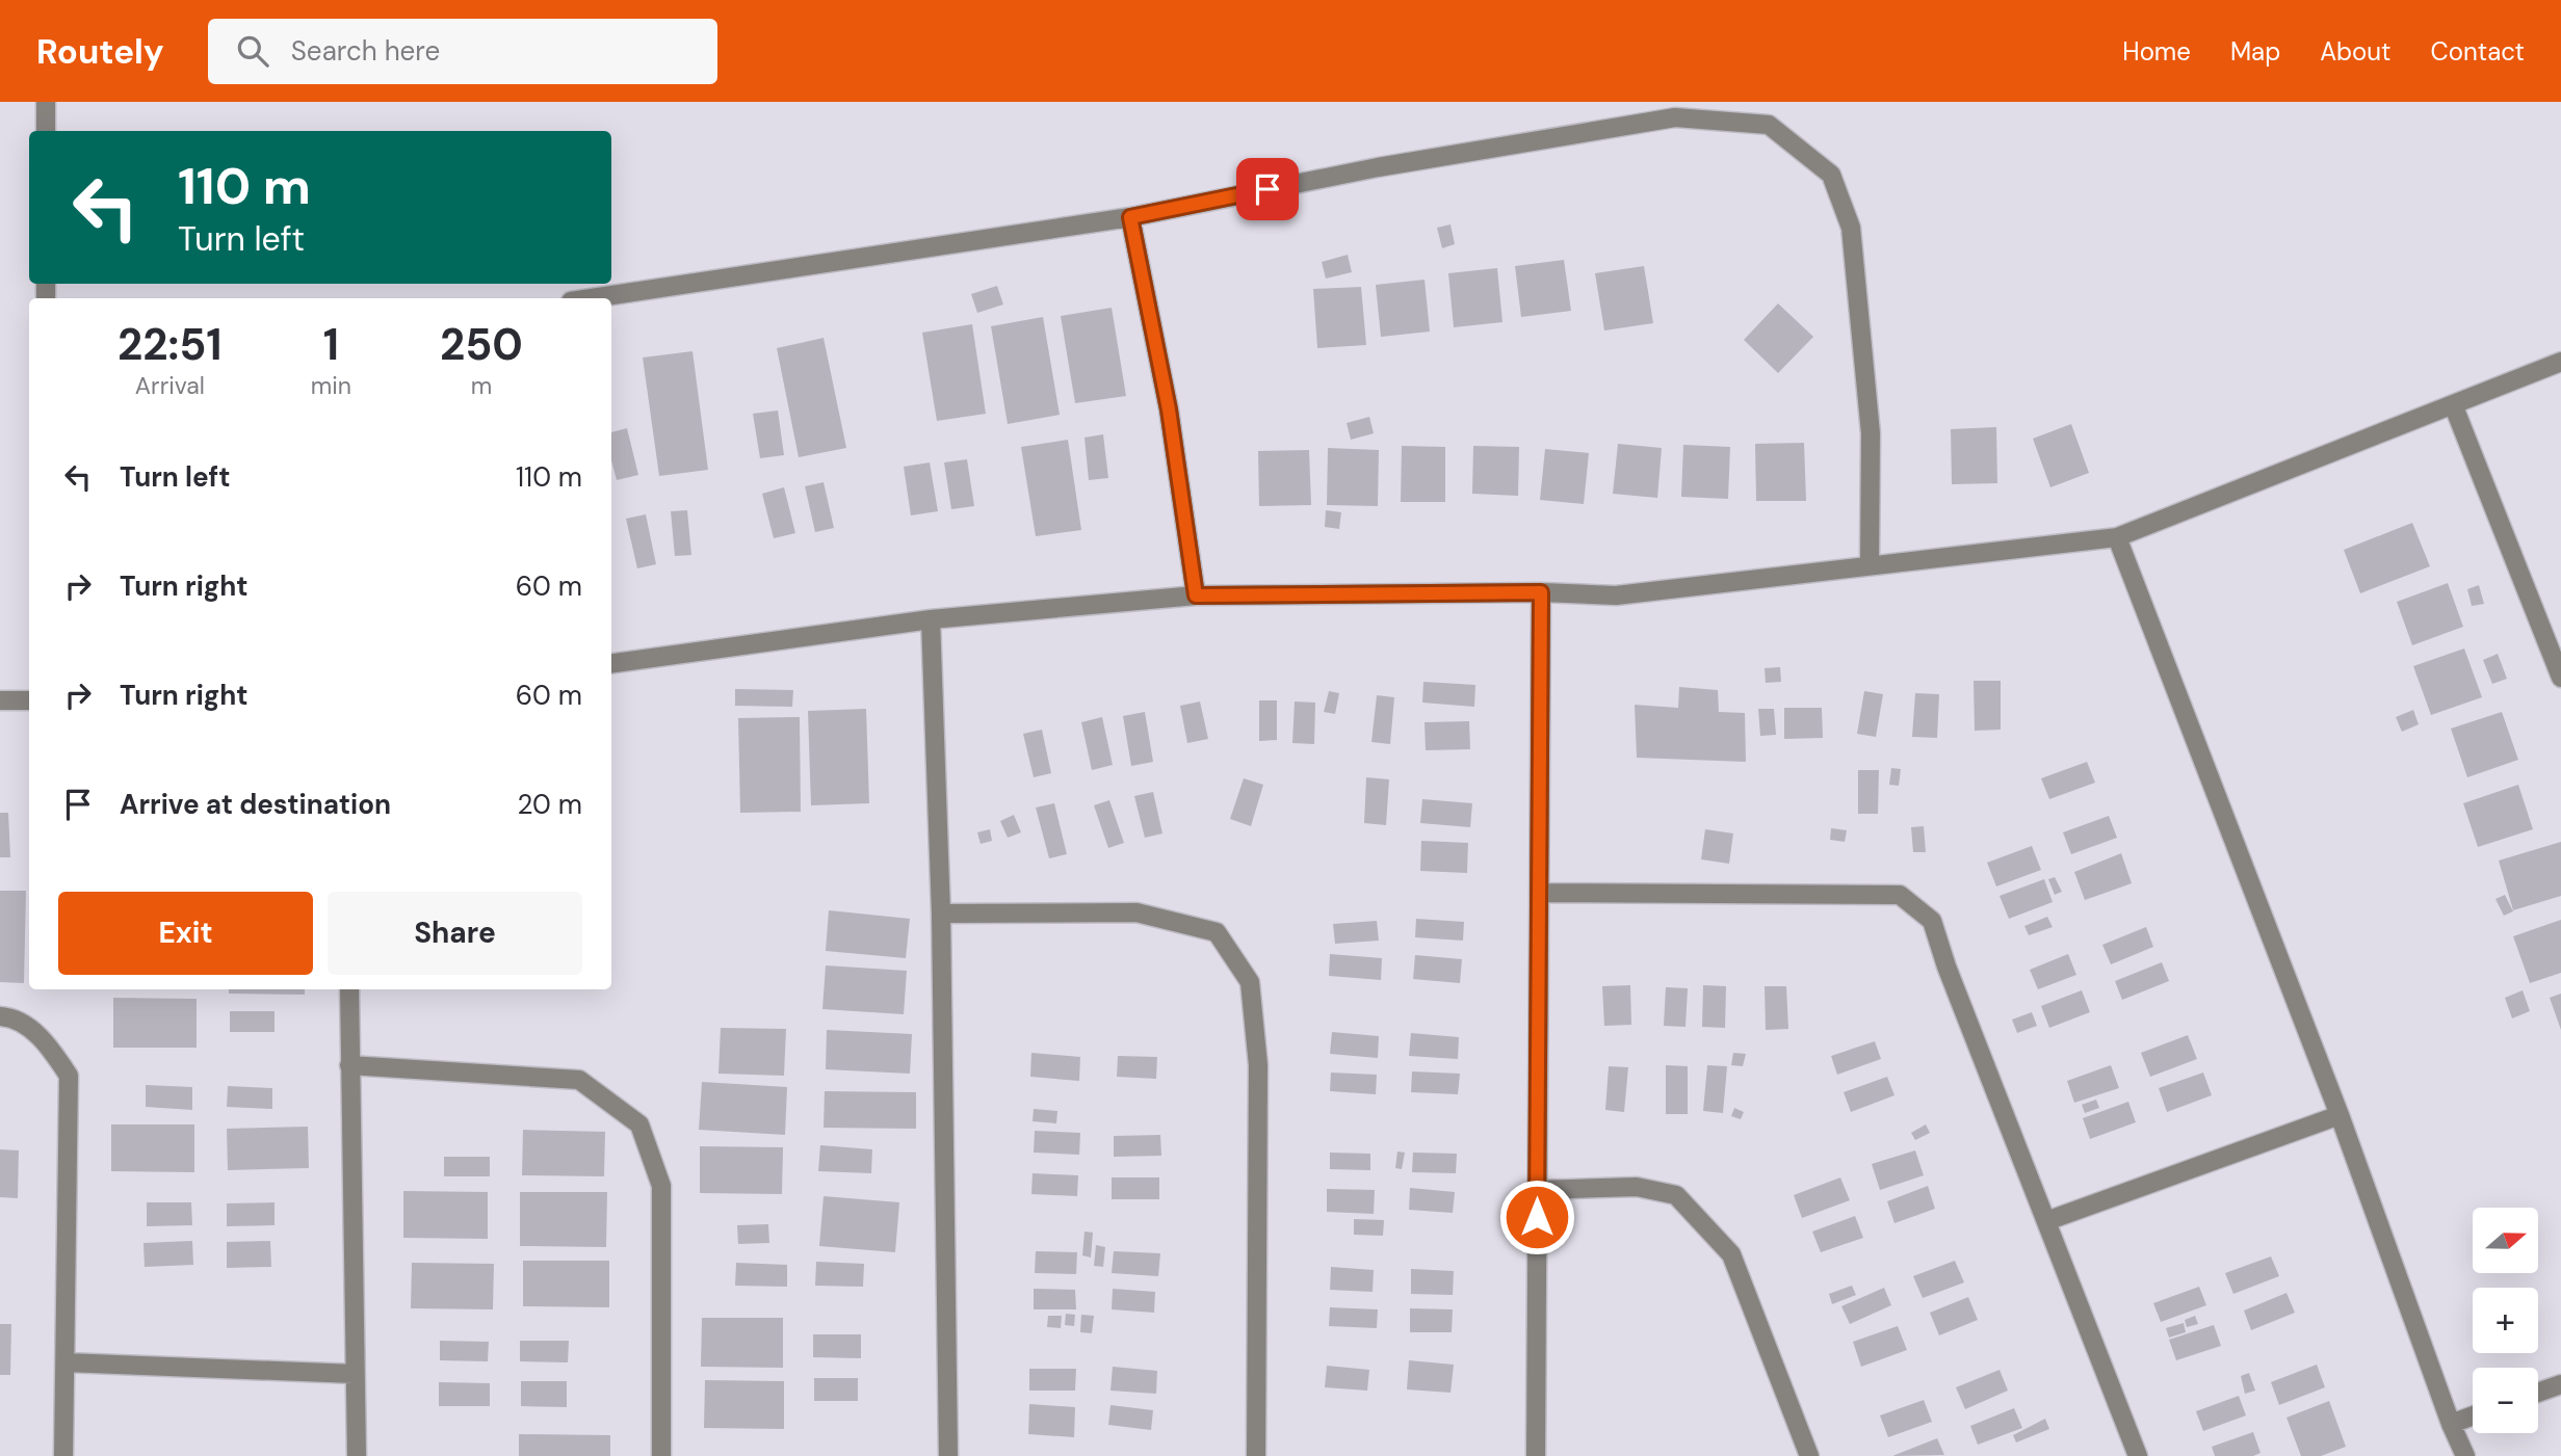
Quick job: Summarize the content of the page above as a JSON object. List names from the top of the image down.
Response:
{
  "north": "right",
  "page": {
    "header": "Routely",
    "search": "Search here",
    "nav": [
      "Home",
      "Map",
      "About",
      "Contact"
    ],
    "turn": ["110 m", "Turn left"],
    "eta": [
      "22:51",
      "Arrival",
      "1",
      "min",
      "250",
      "m"
    ],
    "list": [
      {
        "name": "Turn left",
        "value": "110 m"
      },
      {
        "name": "Turn right",
        "value": "60 m"
      },
      {
        "name": "Turn right",
        "value": "60 m"
      },
      {
        "name": "Arrive at destination",
        "value": "20 m"
      }
    ],
    "buttons": ["Exit", "Share"],
    "map_buttons": ["+", "−"]
  }
}
